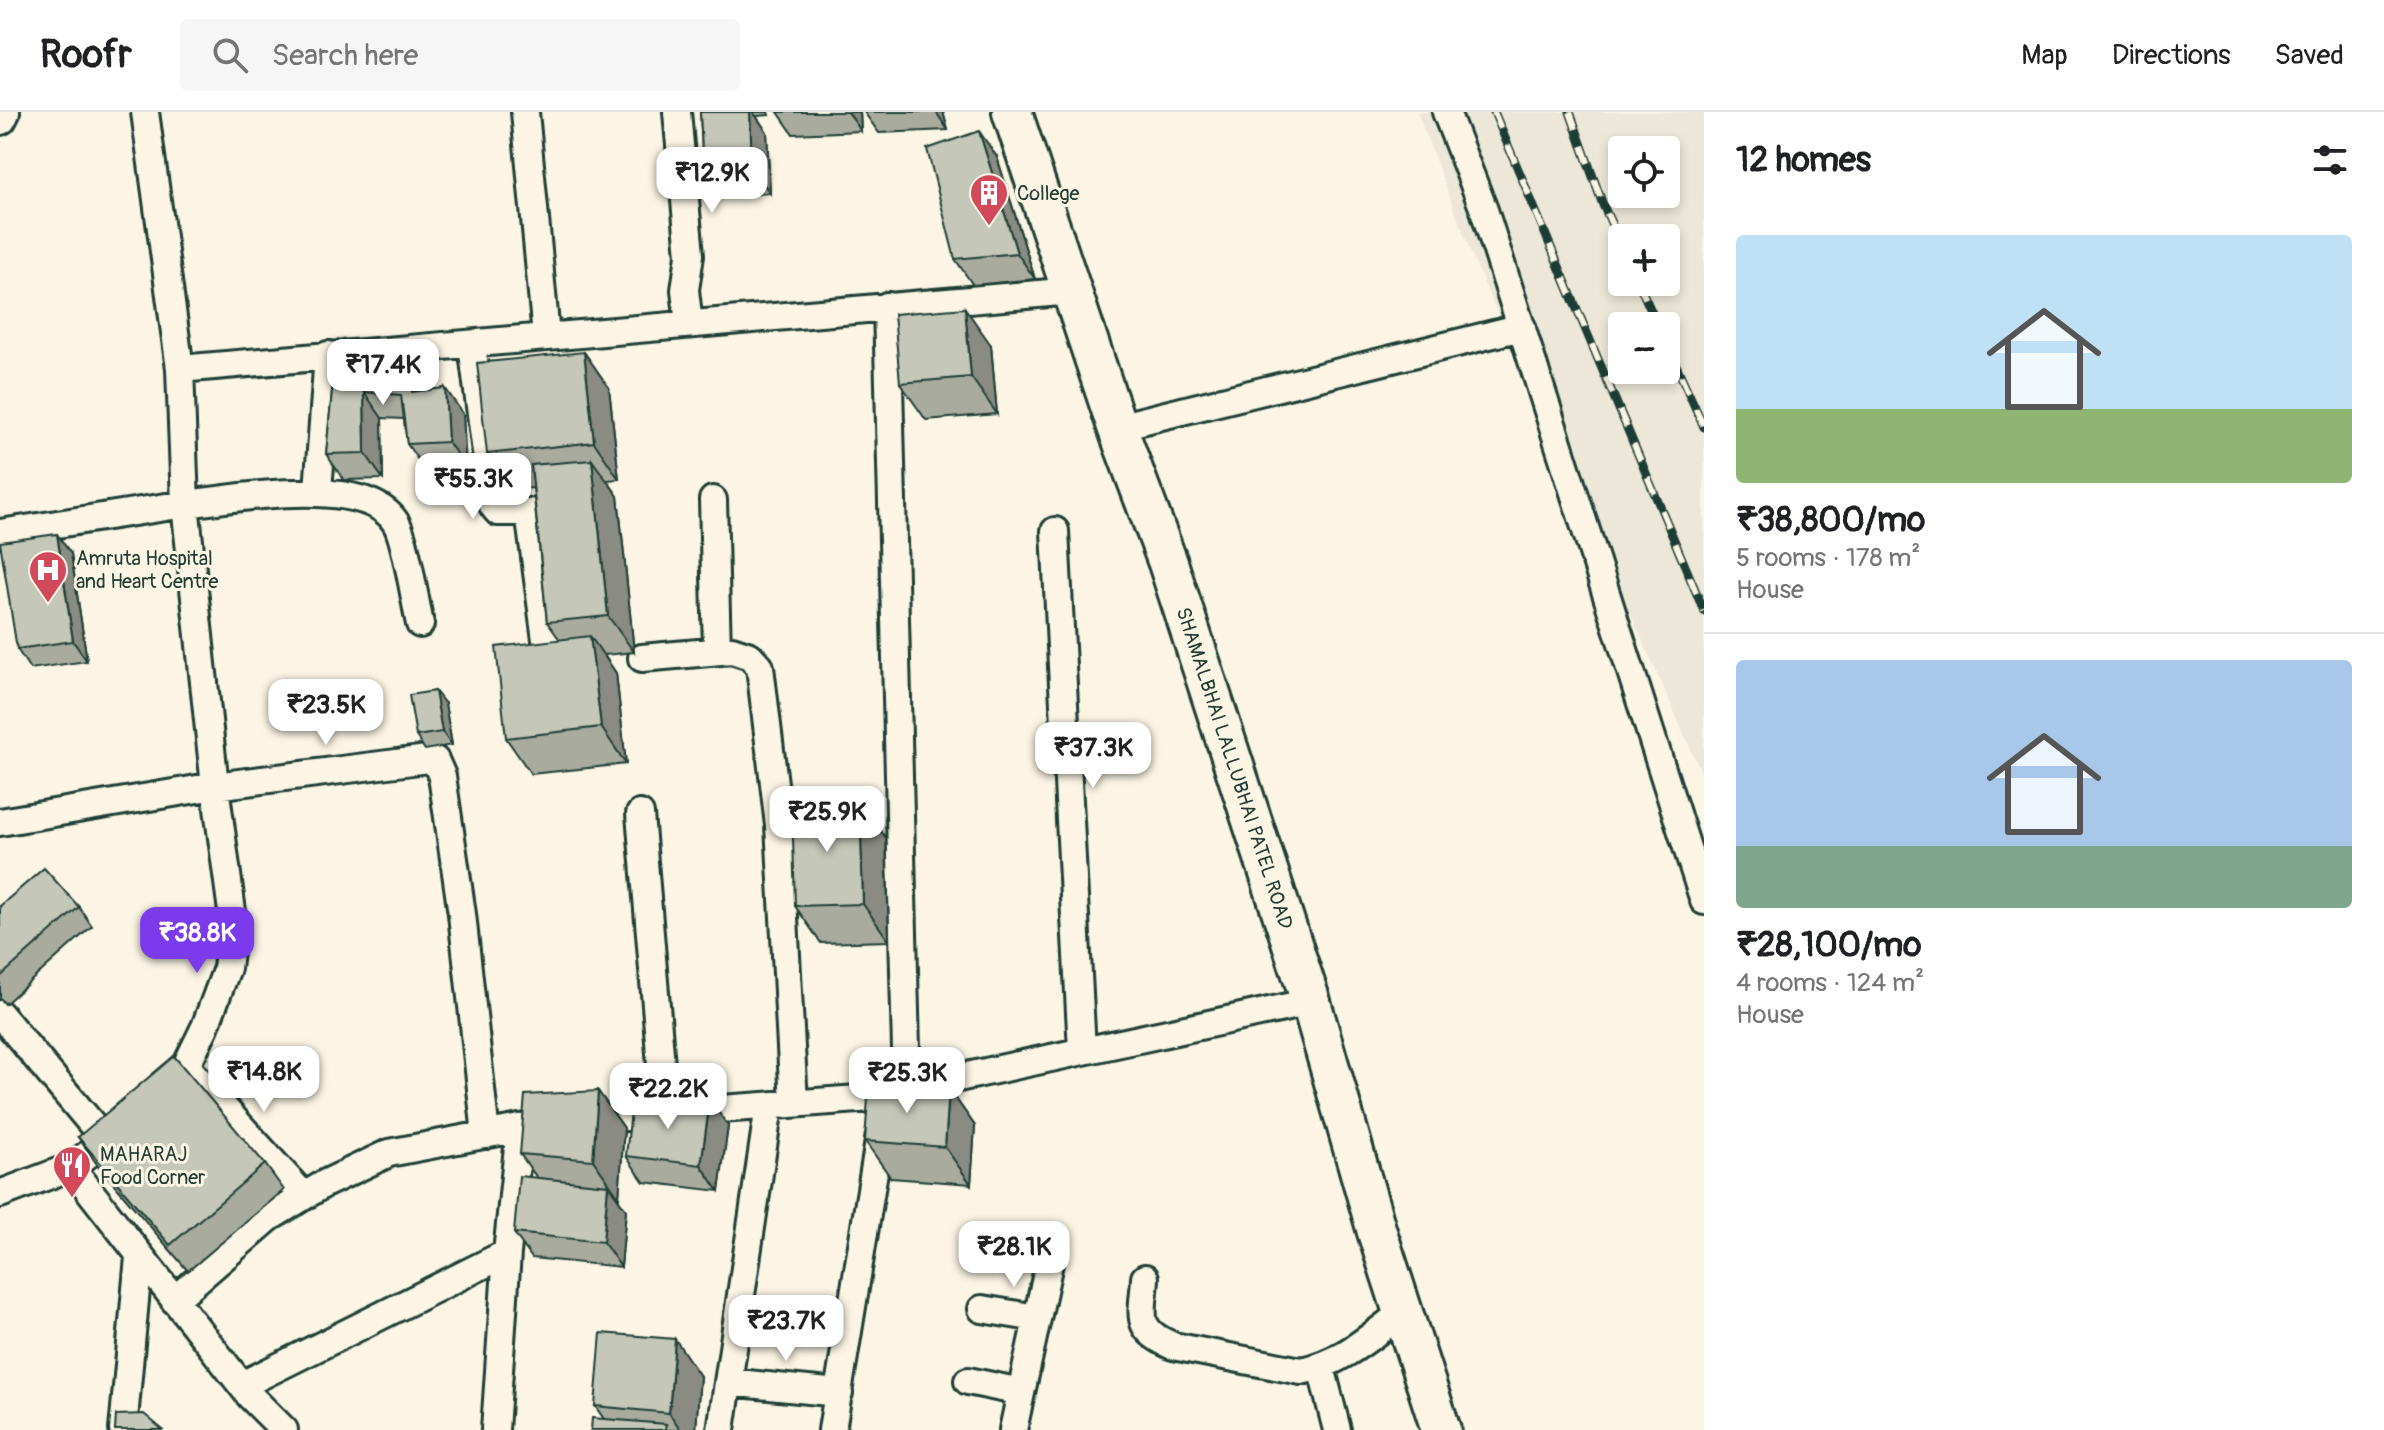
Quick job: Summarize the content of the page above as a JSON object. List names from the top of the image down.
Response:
{
  "streets": {
    "main road": ["SHAMALBHAI LALLUBHAI PATEL ROAD"]
  },
  "places": {
    "building": ["College"],
    "hospital": ["Amruta Hospital and Heart Centre"],
    "restaurant": ["MAHARAJ Food Corner"]
  },
  "page": {
    "header": "Roofr",
    "search": "Search here",
    "nav": ["Map", "Directions", "Saved"],
    "heading": "12 homes",
    "map_buttons": ["+", "−"],
    "price": [
      "₹12.9K",
      "₹17.4K",
      "₹55.3K",
      "₹23.5K",
      "₹37.3K",
      "₹25.9K",
      "₹38.8K",
      "₹14.8K",
      "₹25.3K",
      "₹22.2K",
      "₹28.1K",
      "₹23.7K"
    ],
    "list": [
      {
        "name": "₹38,800/mo",
        "note": "5 rooms · 178 m² · House"
      },
      {
        "name": "₹28,100/mo",
        "note": "4 rooms · 124 m² · House"
      }
    ]
  }
}
